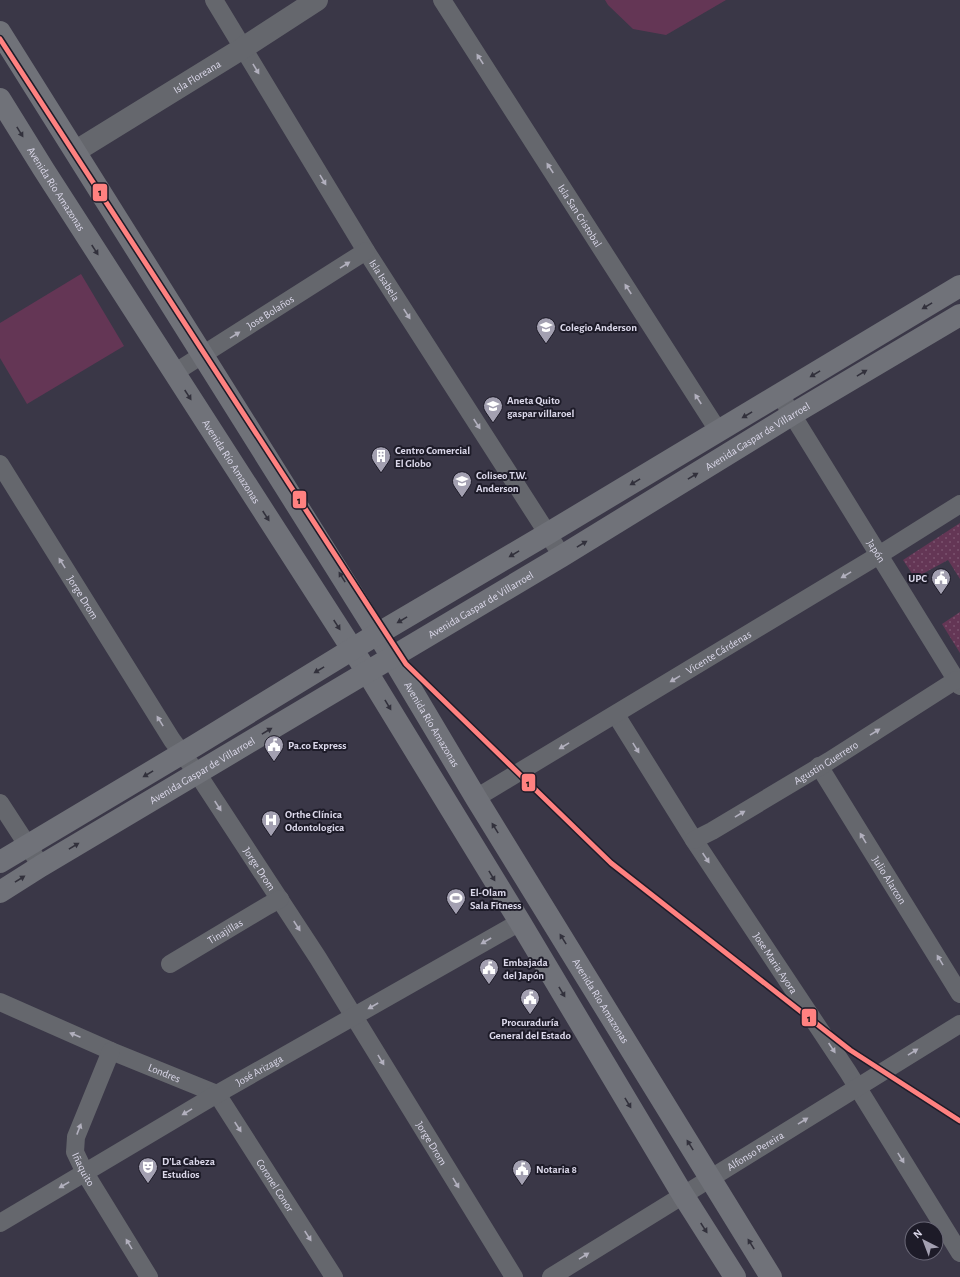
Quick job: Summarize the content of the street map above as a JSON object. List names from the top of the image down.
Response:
{
  "streets": {
    "main road": ["Avenida Río Amazonas", "Avenida Gaspar de Villarroel"],
    "street": [
      "Isla Floreana",
      "Isla San Cristobal",
      "Isla Isabela",
      "Jose Bolaños",
      "Japón",
      "Jorge Drom",
      "Vicente Cárdenas",
      "Agustin Guerrero",
      "Julio Alarcon",
      "Tinajillas",
      "Jose Maria Ayora",
      "José Arizaga",
      "Londres",
      "Alfonso Pereira",
      "Iñaquito",
      "Coronel Conor"
    ]
  },
  "crossings": [
    ["Isla Floreana", "Avenida Río Amazonas"],
    ["Isla Floreana", "Isla Isabela"],
    ["Avenida Río Amazonas", "Jose Bolaños"],
    ["Avenida Río Amazonas", "Avenida Gaspar de Villarroel"],
    ["Avenida Río Amazonas", "Vicente Cárdenas"],
    ["Avenida Río Amazonas", "José Arizaga"],
    ["Avenida Río Amazonas", "Alfonso Pereira"],
    ["Isla Isabela", "Jose Bolaños"],
    ["Isla Isabela", "Avenida Gaspar de Villarroel"],
    ["Avenida Gaspar de Villarroel", "Japón"],
    ["Avenida Gaspar de Villarroel", "Jorge Drom"],
    ["Japón", "Vicente Cárdenas"],
    ["Japón", "Agustin Guerrero"],
    ["Jorge Drom", "Tinajillas"],
    ["Jorge Drom", "José Arizaga"],
    ["Vicente Cárdenas", "Jose Maria Ayora"],
    ["Agustin Guerrero", "Julio Alarcon"],
    ["Agustin Guerrero", "Jose Maria Ayora"],
    ["Jose Maria Ayora", "Alfonso Pereira"],
    ["José Arizaga", "Londres"],
    ["José Arizaga", "Iñaquito"],
    ["José Arizaga", "Coronel Conor"],
    ["Londres", "Iñaquito"],
    ["Londres", "Coronel Conor"]
  ],
  "one_way": [
    "Isla San Cristobal",
    "Isla Isabela",
    "Jose Bolaños",
    "Vicente Cárdenas",
    "Agustin Guerrero",
    "Julio Alarcon",
    "Jose Maria Ayora",
    "José Arizaga",
    "Londres",
    "Alfonso Pereira",
    "Iñaquito",
    "Coronel Conor"
  ],
  "places": {
    "school or university": ["Colegio Anderson", "Aneta Quito gaspar villaroel", "Coliseo T.W. Anderson"],
    "building": ["Centro Comercial El Globo"],
    "public building": [
      "UPC",
      "Pa.co Express",
      "Embajada del Japón",
      "Procuraduría General del Estado",
      "Notaria 8"
    ],
    "hospital": ["Orthe Clínica Odontologica"],
    "sports": ["El-Olam Sala Fitness"],
    "theatre": ["D'La Cabeza Estudios"]
  },
  "lines": ["transit line 1"],
  "north": "top left"
}
